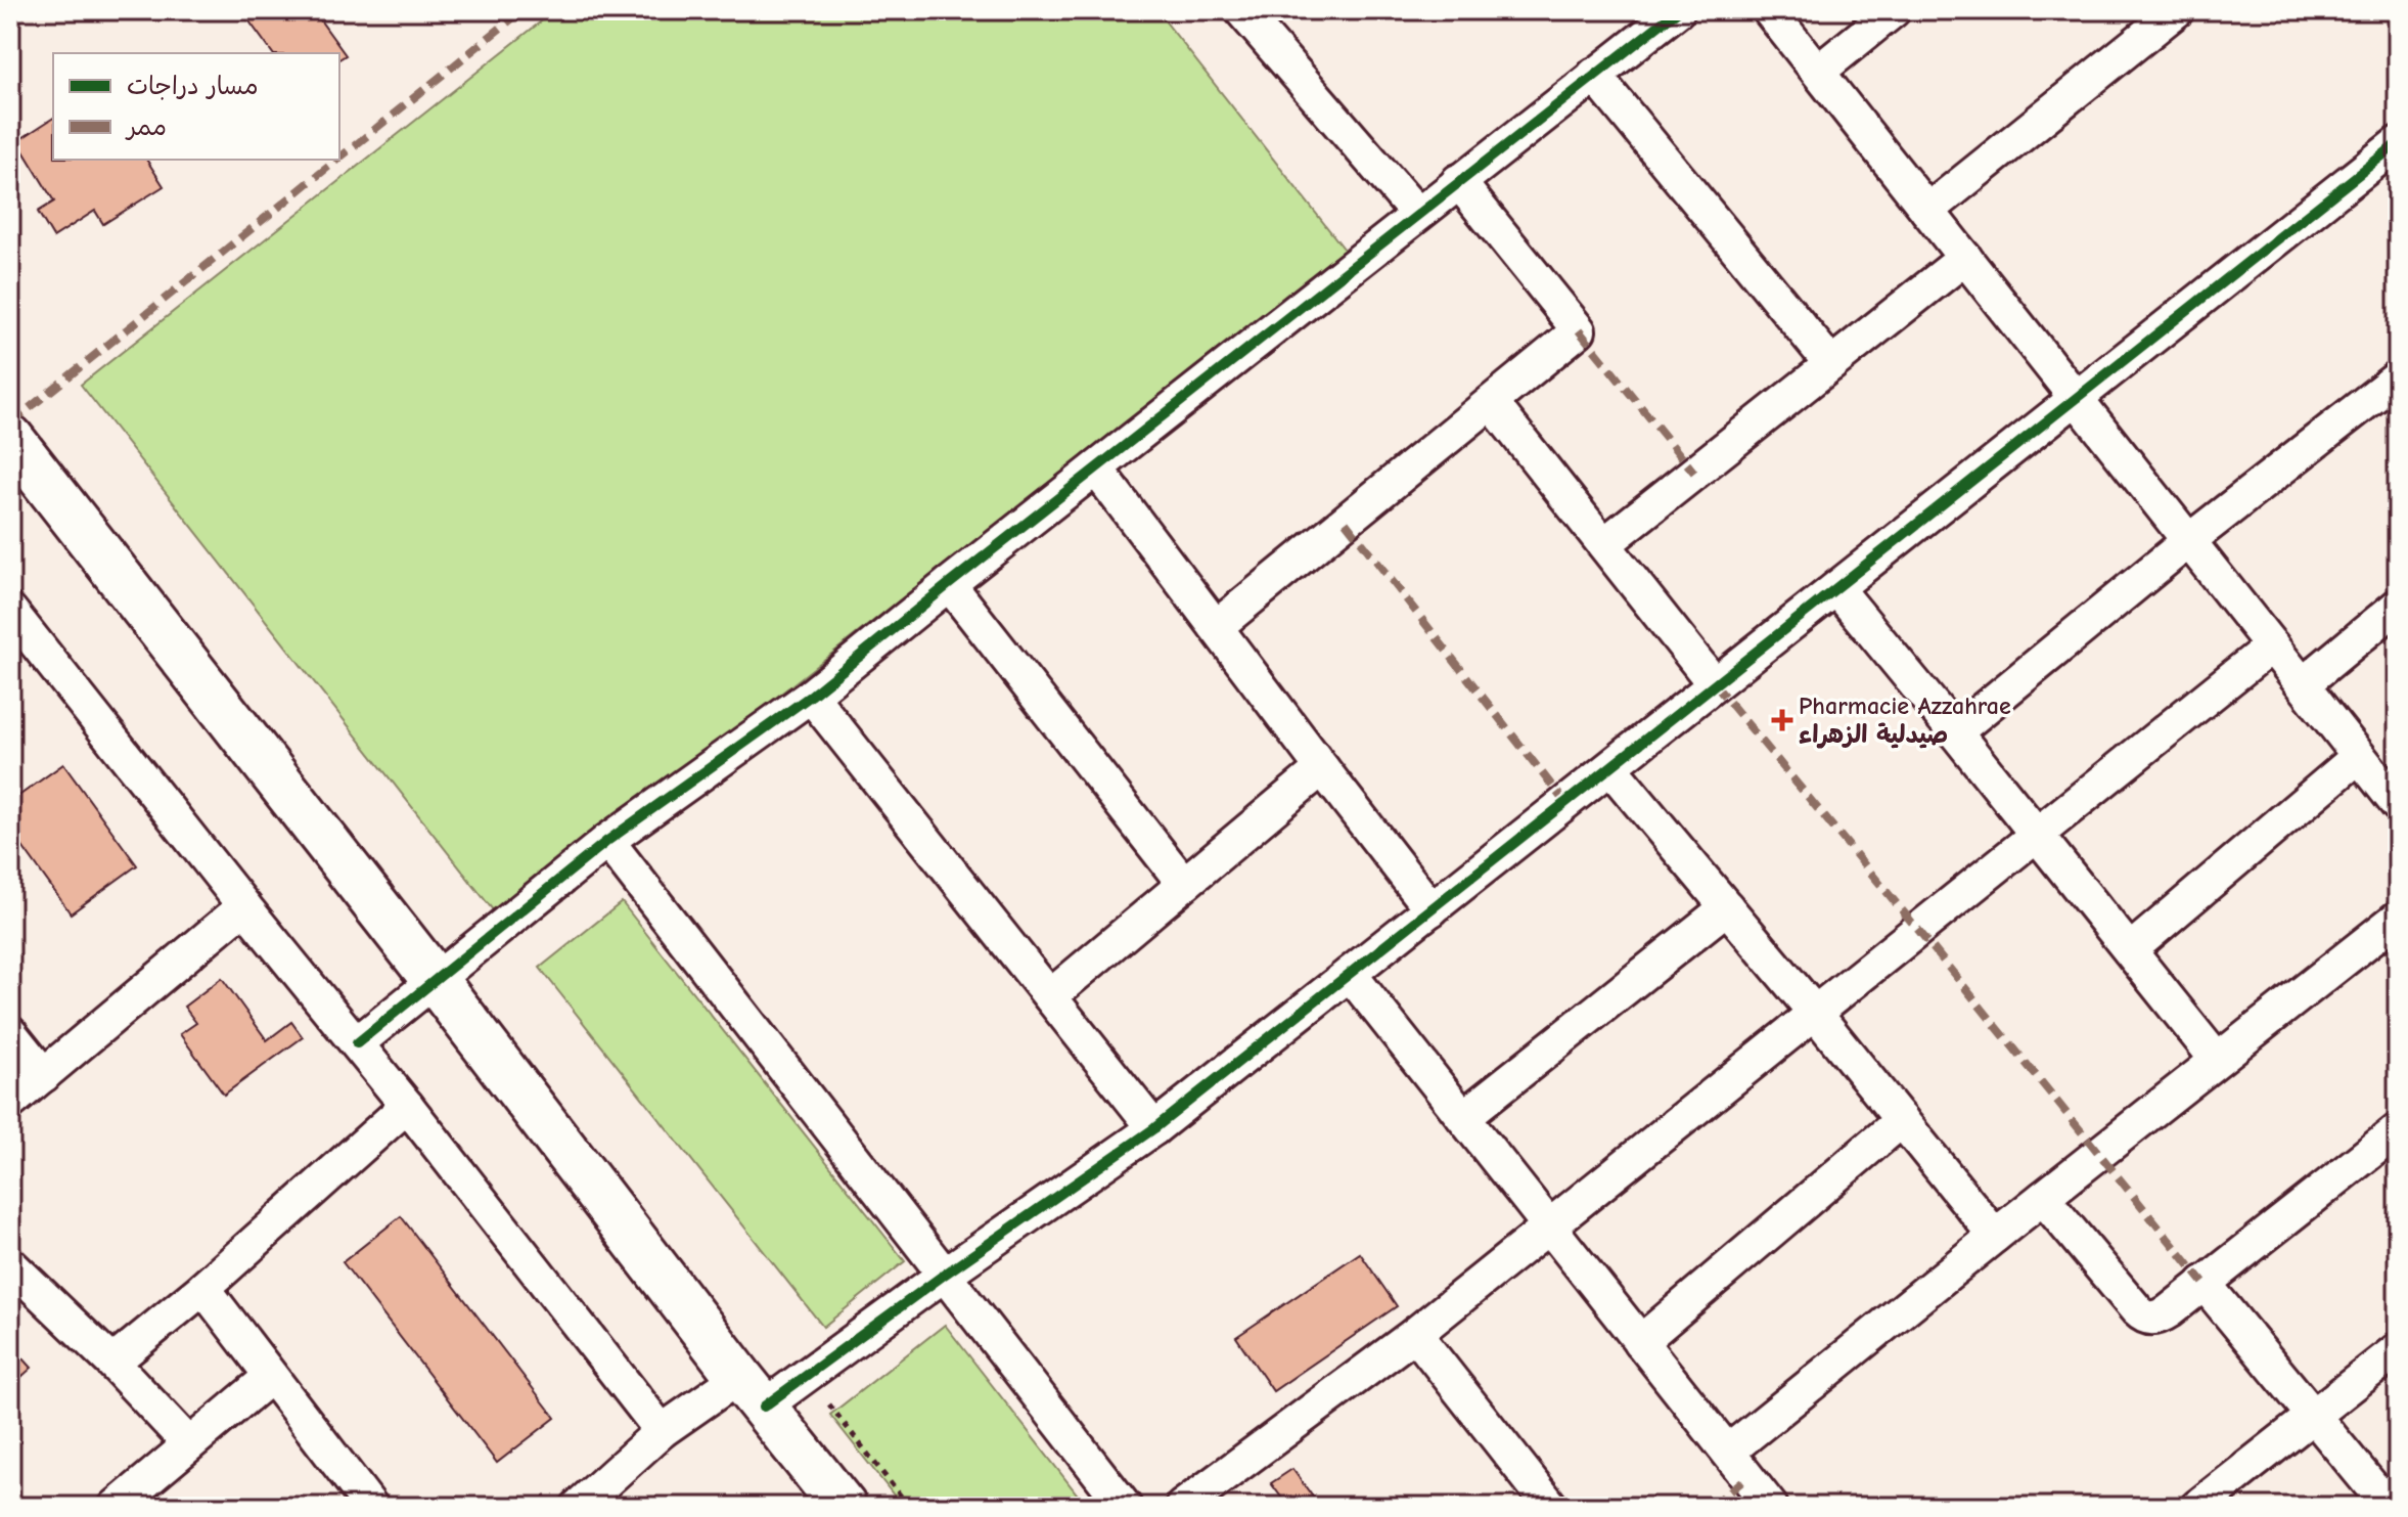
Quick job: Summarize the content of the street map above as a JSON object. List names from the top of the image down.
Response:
{
  "places": {
    "health": ["Pharmacie Azzahrae صيدلية الزهراء"]
  },
  "legend": ["مسار دراجات", "ممر"]
}
